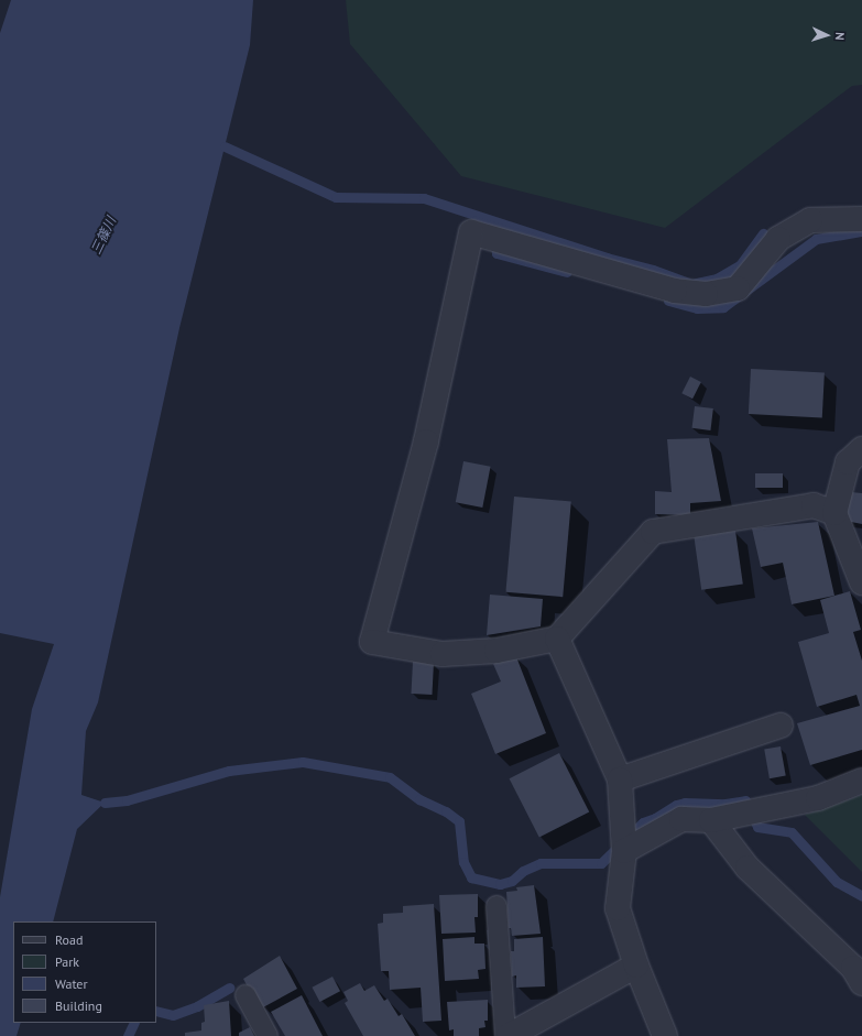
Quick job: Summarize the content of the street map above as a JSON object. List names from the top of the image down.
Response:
{
  "water": ["三篠川"],
  "legend": [
    "Road",
    "Park",
    "Water",
    "Building"
  ],
  "north": "right"
}
